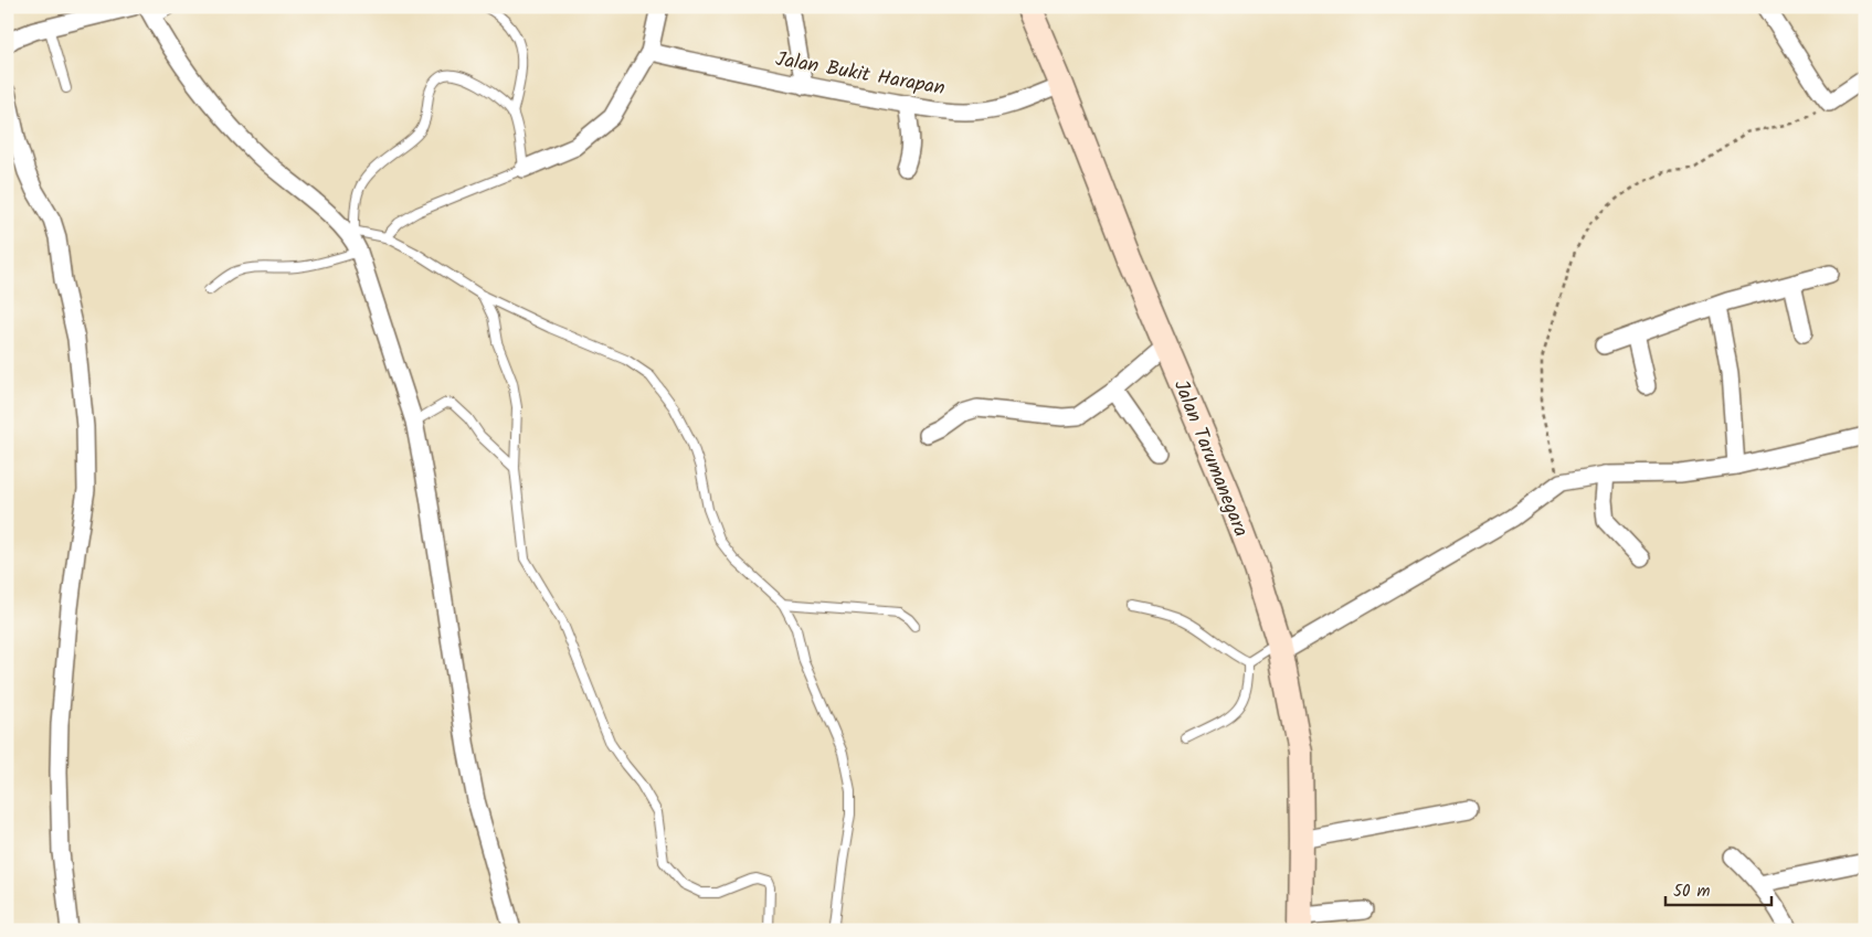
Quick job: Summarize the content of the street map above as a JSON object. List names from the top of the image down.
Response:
{
  "streets": {
    "street": ["Jalan Bukit Harapan", "Jalan Tarumanegara"]
  },
  "crossings": [
    ["Jalan Bukit Harapan", "Jalan Tarumanegara"]
  ],
  "scale_bar": "50 m"
}
